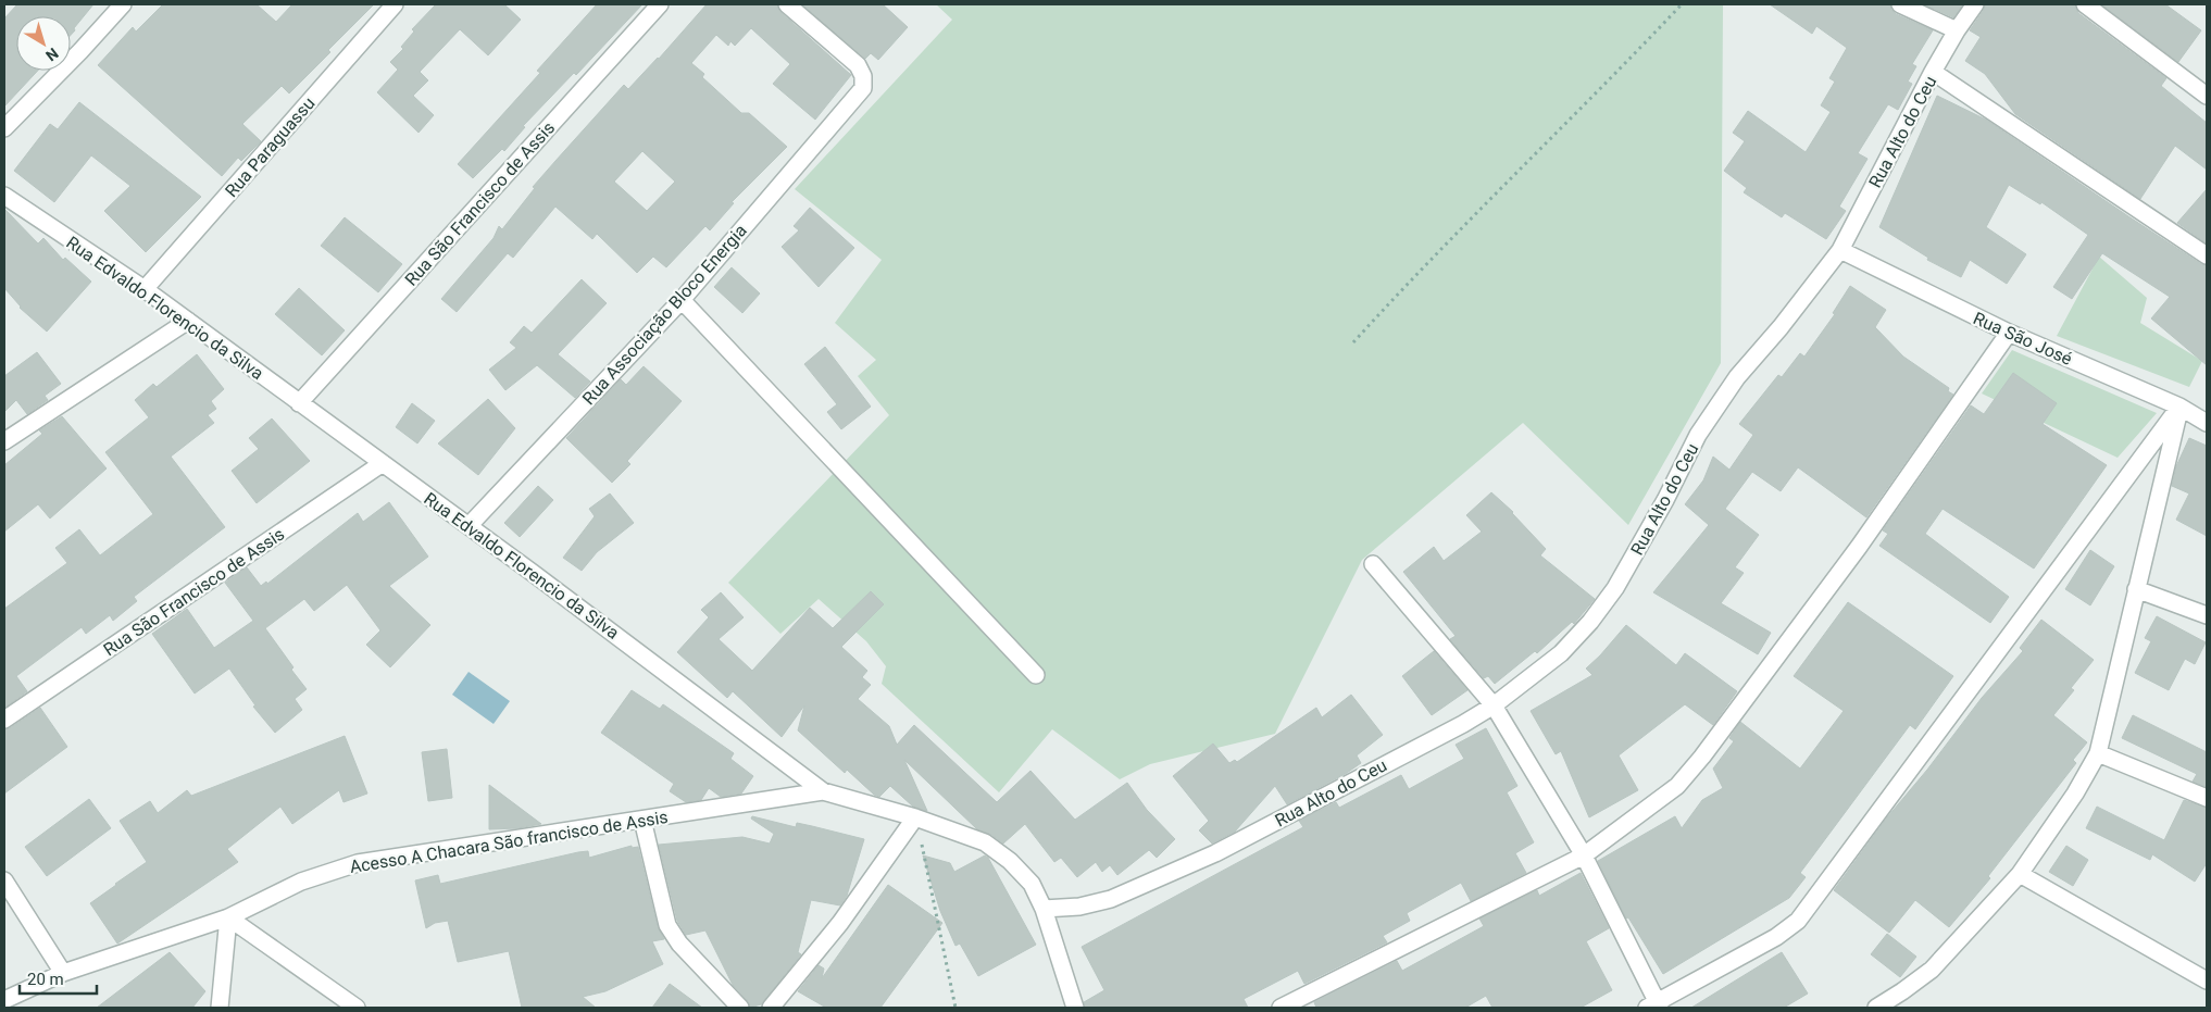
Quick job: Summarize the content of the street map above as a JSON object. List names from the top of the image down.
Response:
{
  "streets": {
    "street": [
      "Rua Alto do Ceu",
      "Rua Paraguassu",
      "Rua São Francisco de Assis",
      "Rua Edvaldo Florencio da Silva",
      "Rua Associação Bloco Energia",
      "Rua São José",
      "Acesso A Chacara São francisco de Assis"
    ]
  },
  "crossings": [
    ["Rua Alto do Ceu", "Rua Edvaldo Florencio da Silva"],
    ["Rua Alto do Ceu", "Rua São José"],
    ["Rua Paraguassu", "Rua Edvaldo Florencio da Silva"],
    ["Rua São Francisco de Assis", "Rua Edvaldo Florencio da Silva"],
    ["Rua Edvaldo Florencio da Silva", "Rua Associação Bloco Energia"],
    ["Rua Edvaldo Florencio da Silva", "Acesso A Chacara São francisco de Assis"]
  ],
  "scale_bar": "20 m",
  "north": "bottom right"
}
